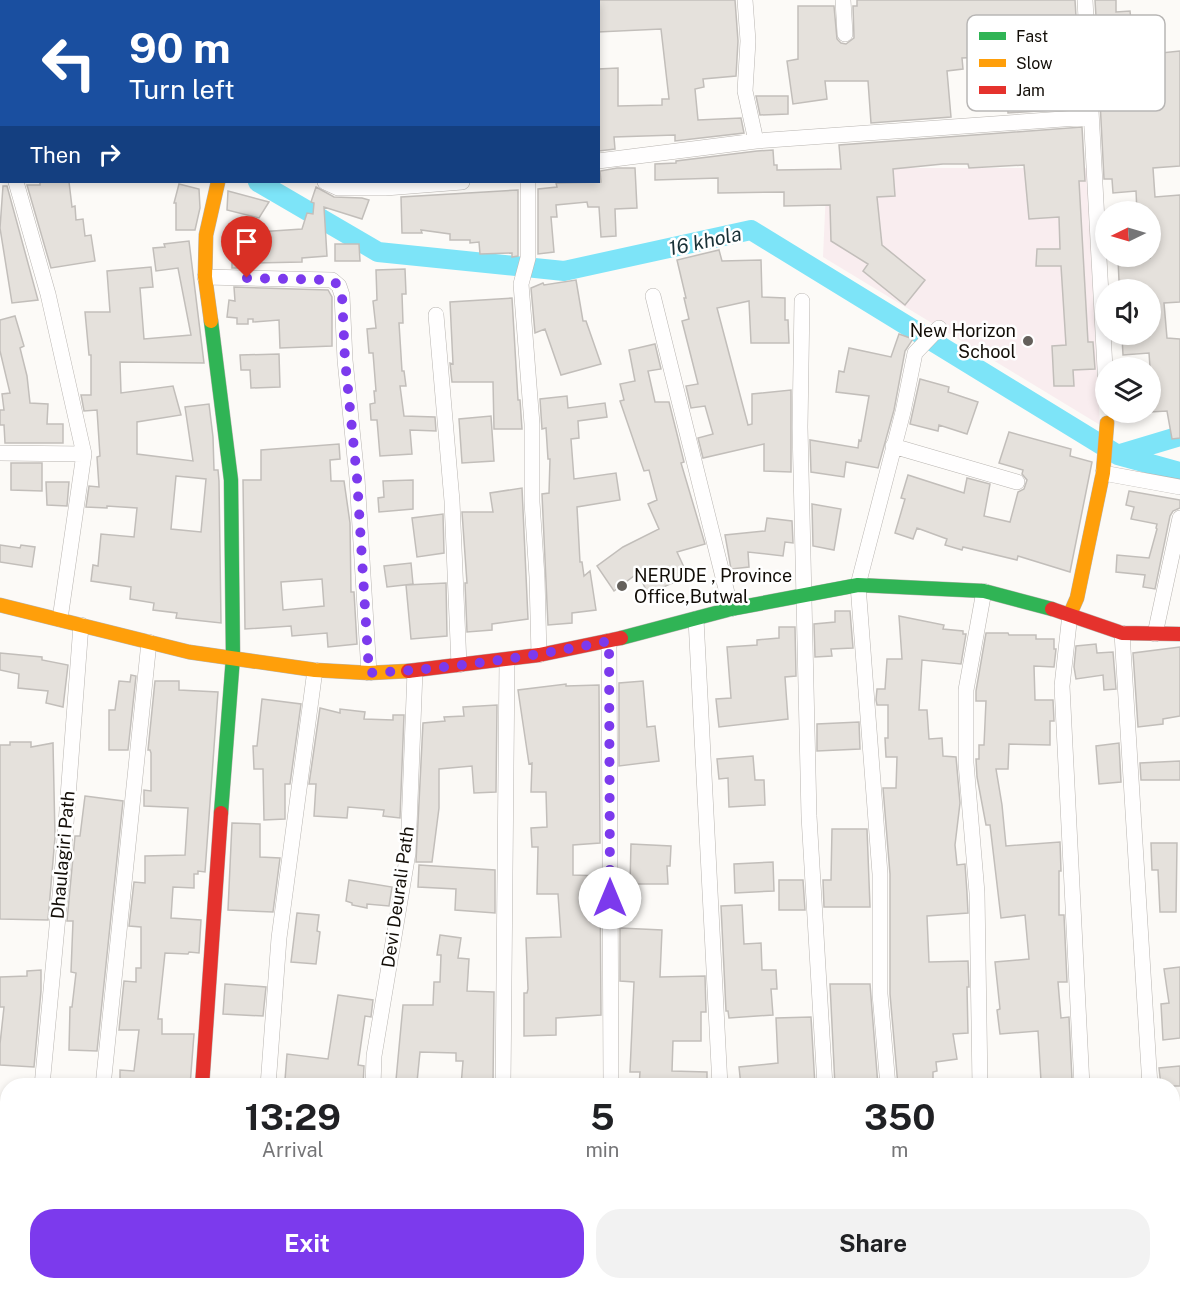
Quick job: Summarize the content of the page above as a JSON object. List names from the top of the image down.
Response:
{
  "streets": {
    "street": ["Dhaulagiri Path", "Devi Deurali Path"]
  },
  "water": ["16 khola"],
  "places": ["New Horizon School", "NERUDE , Province Office,Butwal"],
  "legend": ["Fast", "Slow", "Jam"],
  "north": "left",
  "page": {
    "turn": ["90 m", "Turn left"],
    "then": "Then",
    "eta": [
      "13:29",
      "Arrival",
      "5",
      "min",
      "350",
      "m"
    ],
    "buttons": ["Exit", "Share"]
  }
}
